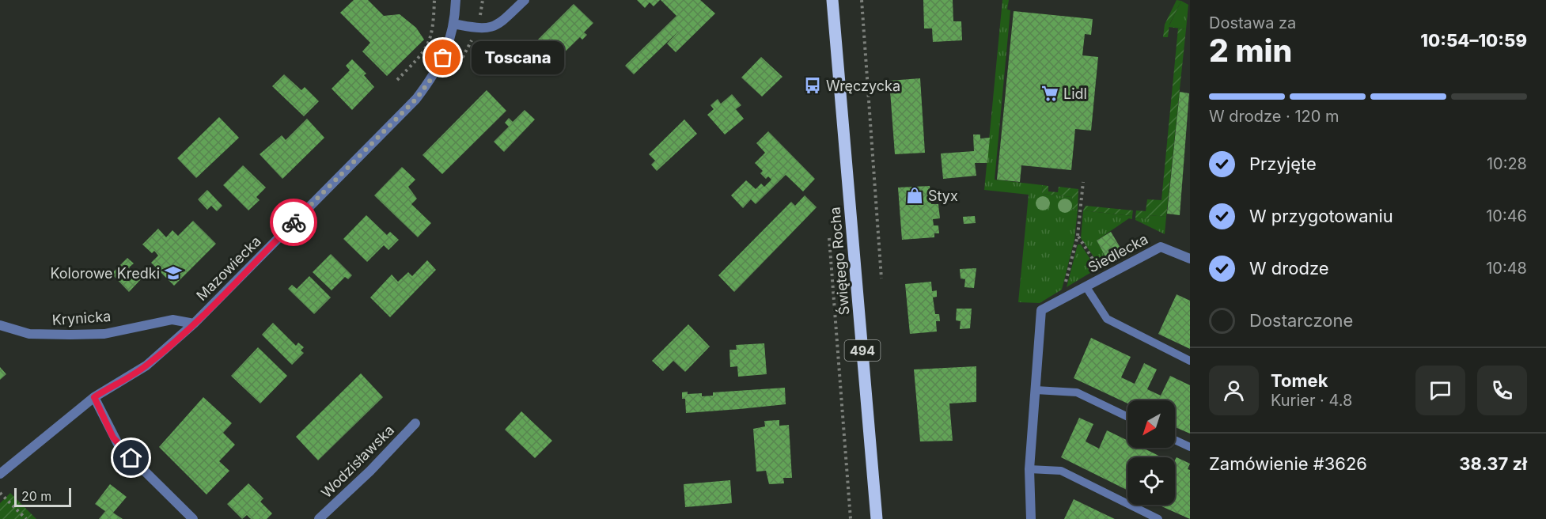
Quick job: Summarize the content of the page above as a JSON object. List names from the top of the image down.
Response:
{
  "streets": {
    "main road": ["Świętego Rocha", "494"],
    "street": [
      "Siedlecka",
      "Mazowiecka",
      "Krynicka",
      "Wodzisławska"
    ]
  },
  "crossings": [
    ["Mazowiecka", "Krynicka"]
  ],
  "places": {
    "other": ["Toscana"],
    "bus stop": ["Wręczycka"],
    "supermarket": ["Lidl"],
    "shop": ["Styx"],
    "school or university": ["Kolorowe Kredki"]
  },
  "scale_bar": "20 m",
  "north": "bottom left",
  "page": {
    "heading": ["2 min", "Dostawa za", "10:54–10:59"],
    "panel": [
      "Tomek",
      "Kurier · 4.8",
      "Zamówienie #3626",
      "38.37 zł"
    ],
    "bubble": "Toscana",
    "bar": "W drodze · 120 m",
    "list": [
      ["Przyjęte", "10:28"],
      ["W przygotowaniu", "10:46"],
      ["W drodze", "10:48"],
      "Dostarczone"
    ],
    "scale": "20 m"
  }
}
